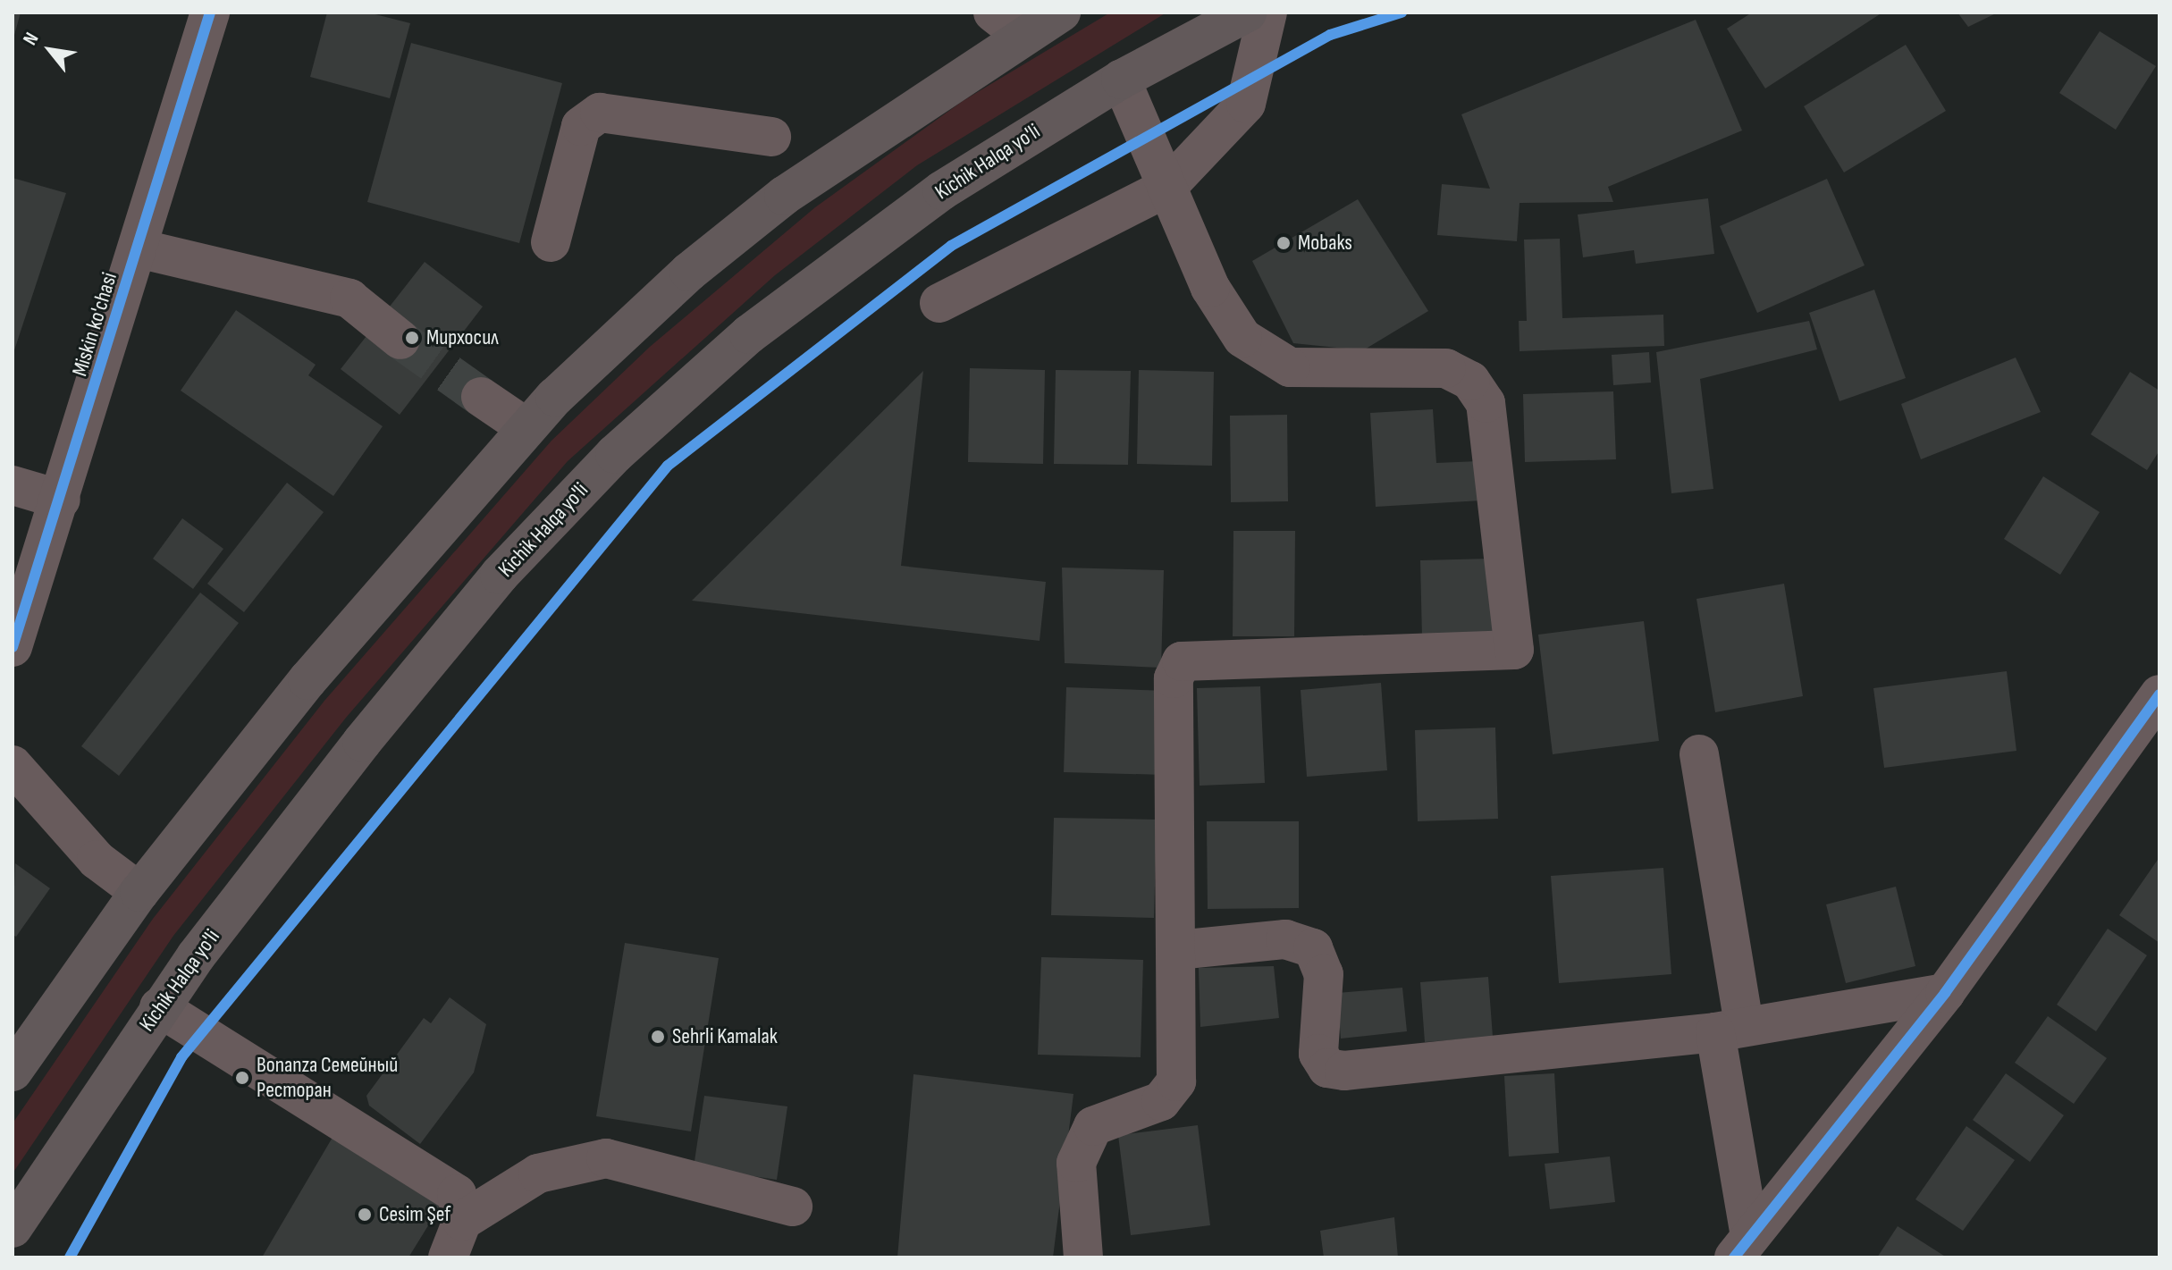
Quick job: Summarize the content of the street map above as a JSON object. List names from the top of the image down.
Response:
{
  "streets": {
    "highway": ["Kichik Halqa yo'li"],
    "street": ["Miskin ko'chasi"]
  },
  "places": [
    "Mobaks",
    "Мирхосил",
    "Sehrli Kamalak",
    "Bonanza Семейный Ресторан",
    "Cesim Şef"
  ],
  "north": "top left"
}
